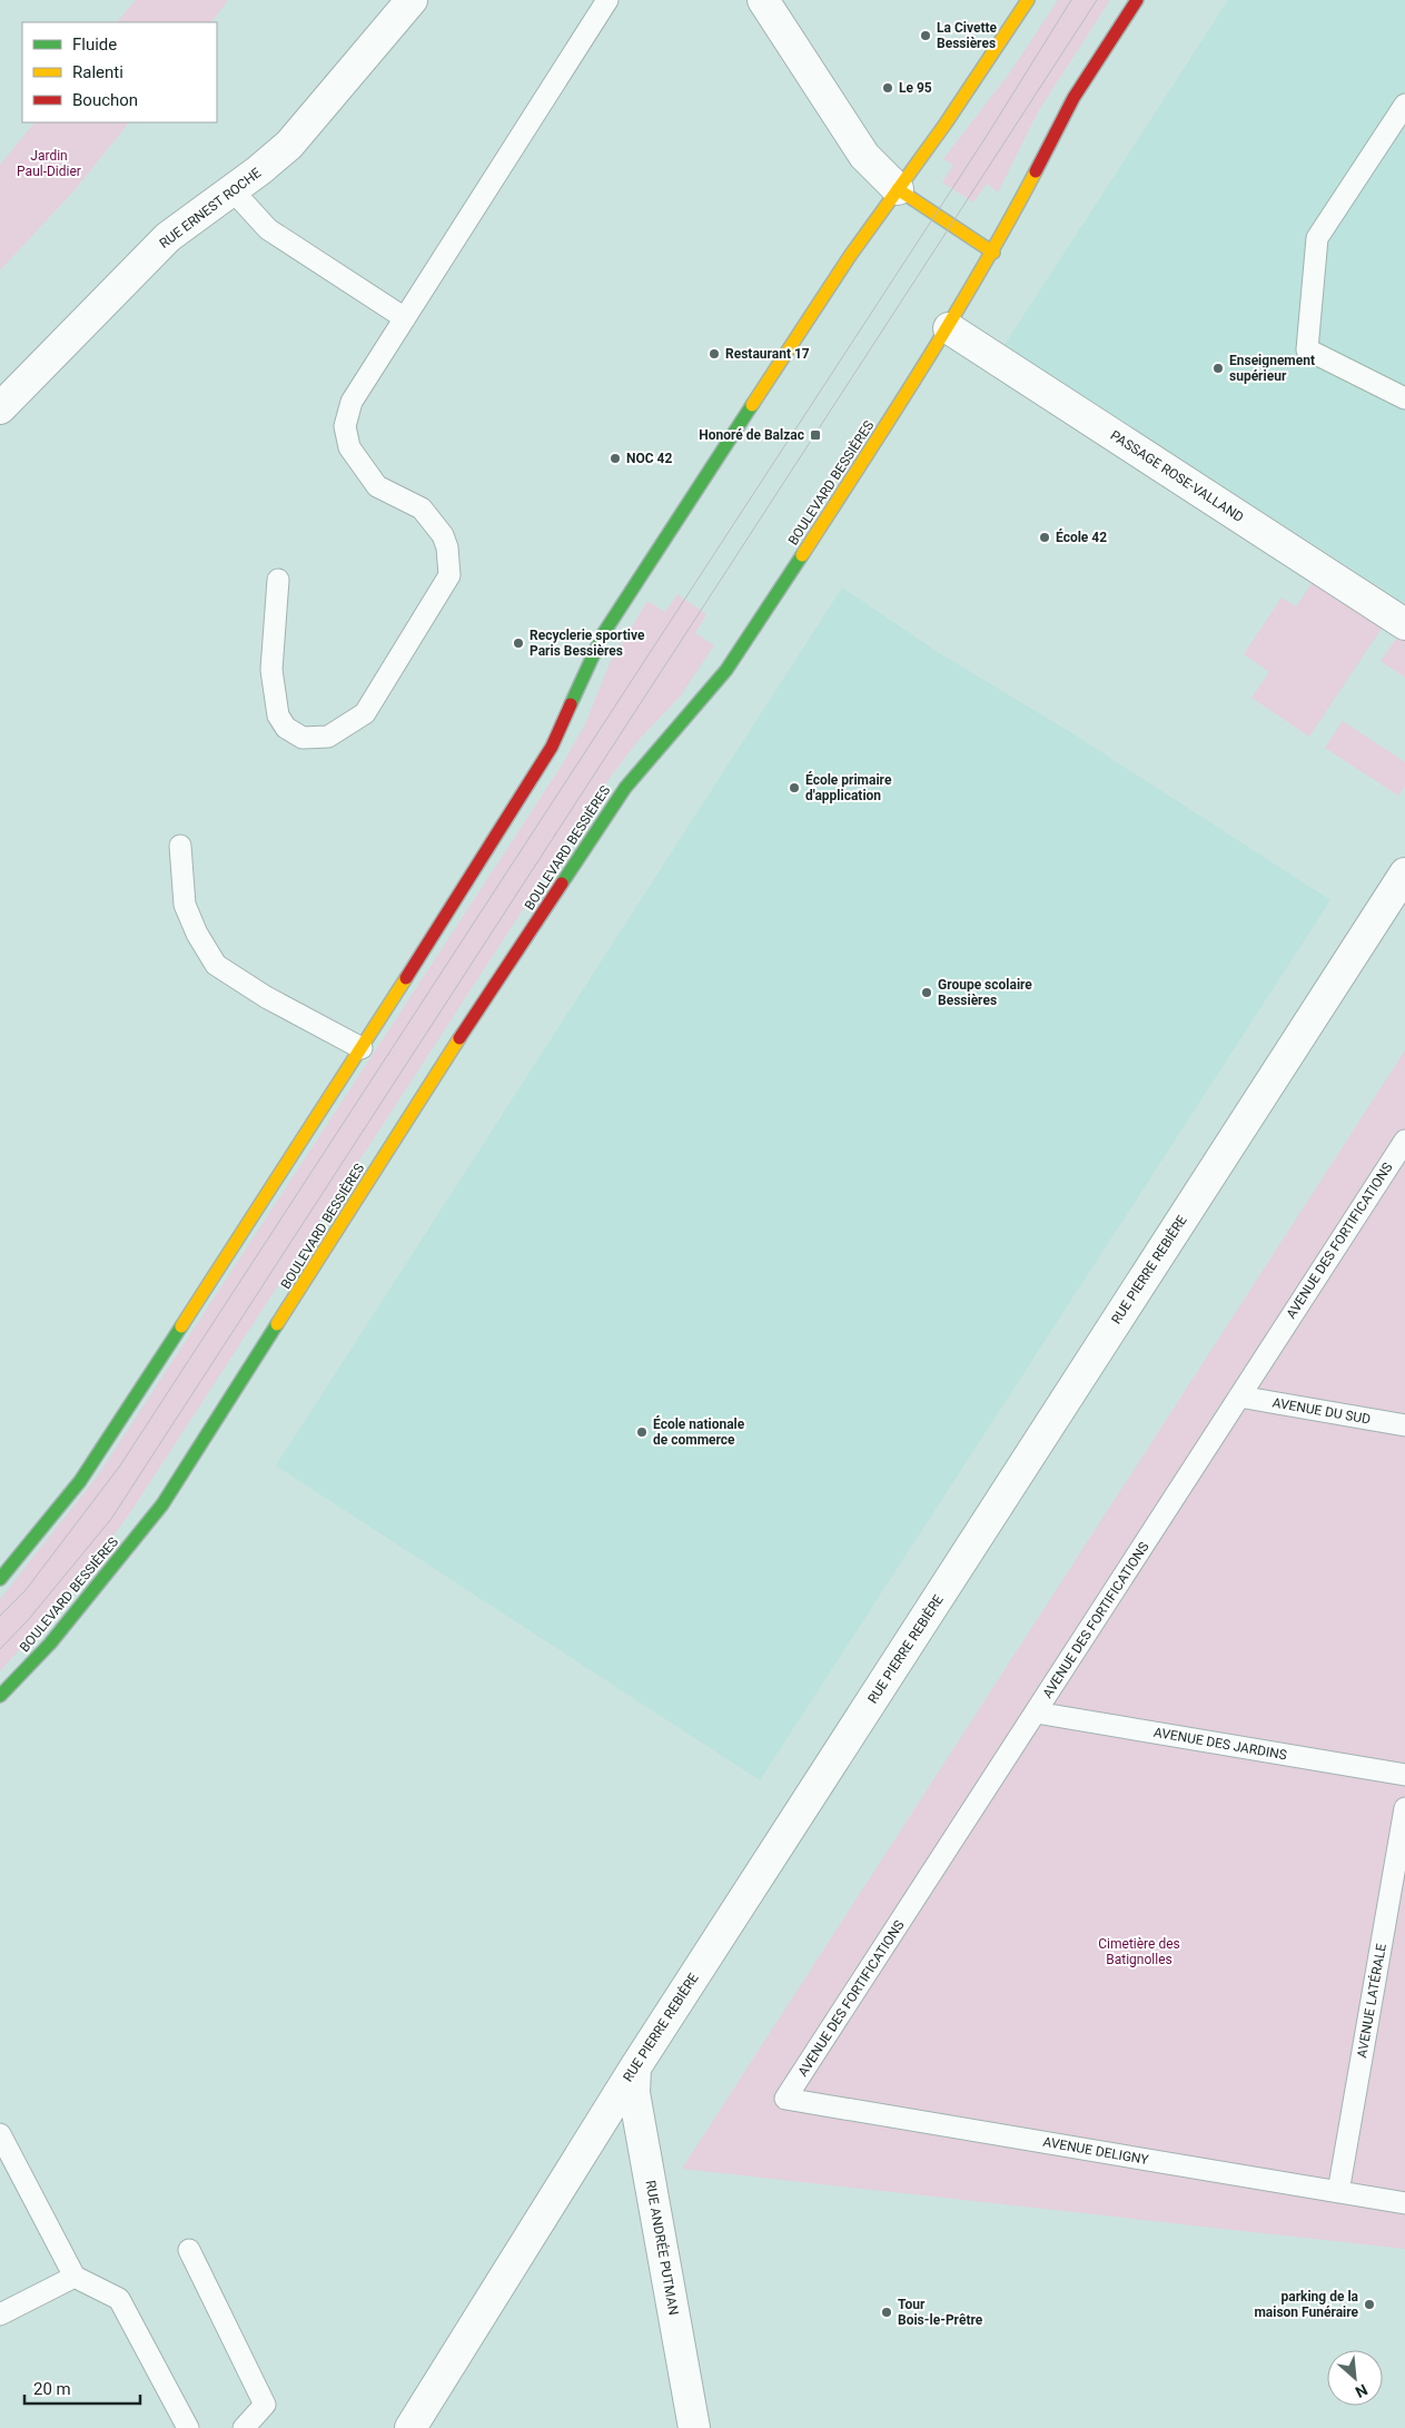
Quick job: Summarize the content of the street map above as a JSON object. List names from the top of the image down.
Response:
{
  "streets": {
    "main road": ["BOULEVARD BESSIÈRES"],
    "street": [
      "RUE ERNEST ROCHE",
      "PASSAGE ROSE-VALLAND",
      "RUE PIERRE REBIÈRE",
      "RUE ANDRÉE PUTMAN"
    ],
    "lane": [
      "AVENUE DES FORTIFICATIONS",
      "AVENUE DU SUD",
      "AVENUE DES JARDINS",
      "AVENUE LATÉRALE",
      "AVENUE DELIGNY"
    ]
  },
  "crossings": [
    ["PASSAGE ROSE-VALLAND", "BOULEVARD BESSIÈRES"],
    ["AVENUE DES FORTIFICATIONS", "AVENUE DU SUD"],
    ["AVENUE DES FORTIFICATIONS", "AVENUE DES JARDINS"],
    ["AVENUE DES FORTIFICATIONS", "AVENUE DELIGNY"],
    ["RUE PIERRE REBIÈRE", "RUE ANDRÉE PUTMAN"],
    ["AVENUE LATÉRALE", "AVENUE DELIGNY"]
  ],
  "parks": ["Jardin Paul-Didier", "Cimetière des Batignolles"],
  "places": {
    "other": [
      "La Civette Bessières",
      "Le 95",
      "Restaurant 17",
      "Enseignement supérieur",
      "NOC 42",
      "École 42",
      "Recyclerie sportive Paris Bessières",
      "École primaire d'application",
      "Groupe scolaire Bessières",
      "École nationale de commerce",
      "parking de la maison Funéraire",
      "Tour Bois-le-Prêtre"
    ],
    "transit": ["Honoré de Balzac"]
  },
  "legend": ["Fluide", "Ralenti", "Bouchon"],
  "scale_bar": "20 m",
  "north": "bottom right"
}
